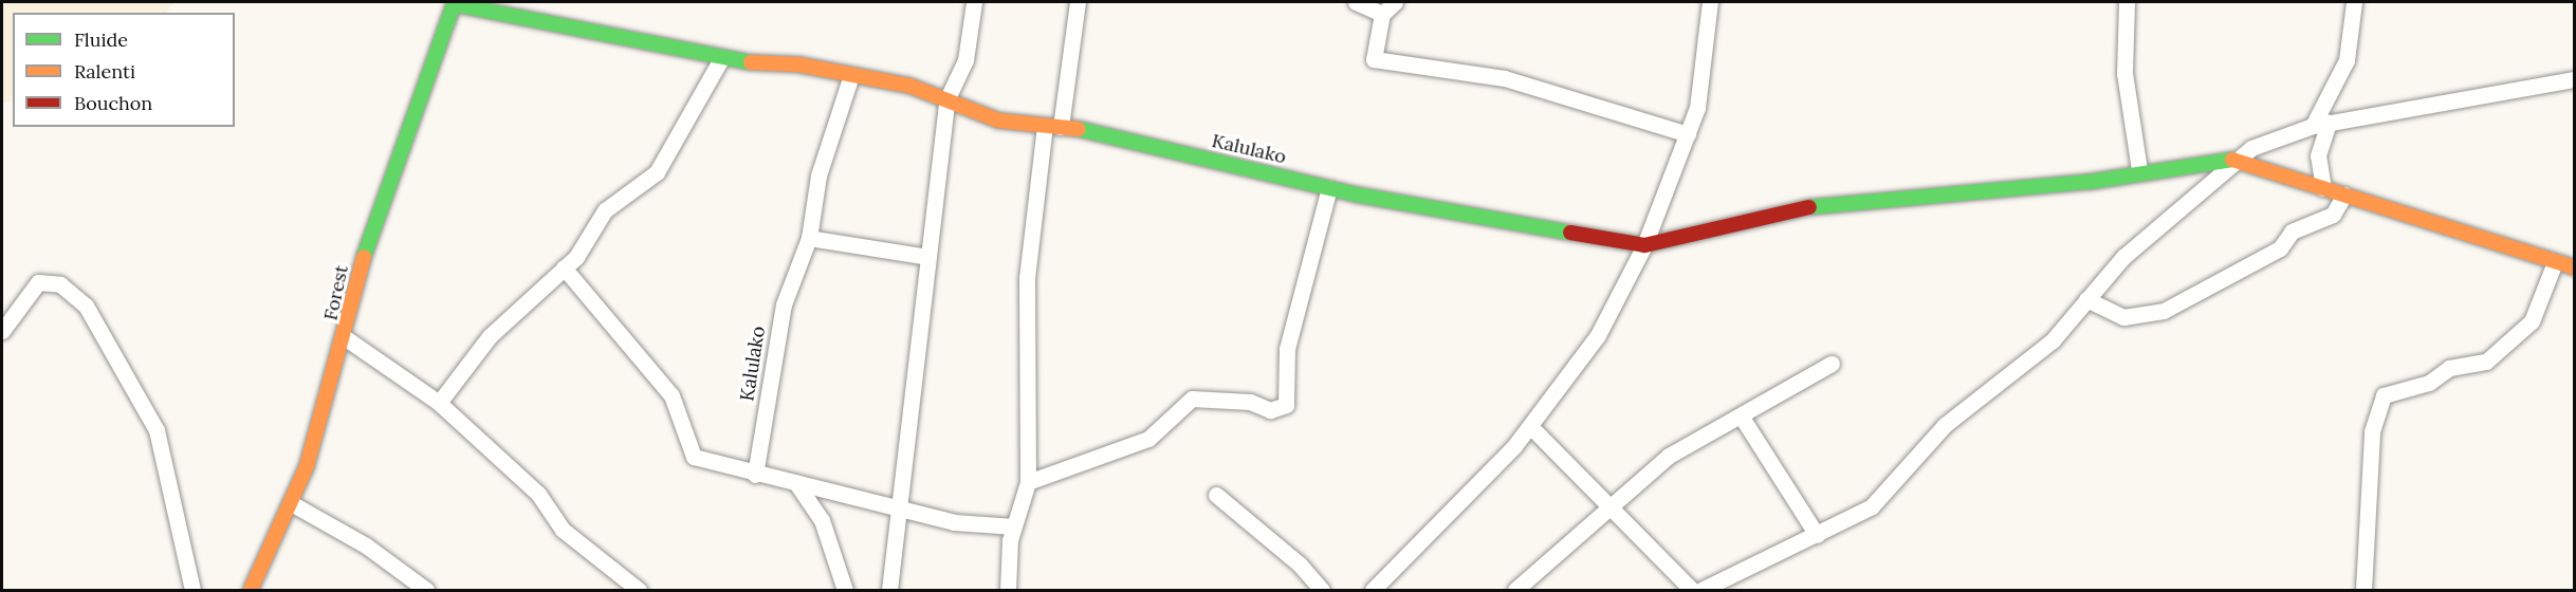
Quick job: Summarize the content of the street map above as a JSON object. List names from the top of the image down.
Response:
{
  "streets": {
    "street": ["Kalulako", "Forest"]
  },
  "crossings": [
    ["Kalulako", "Forest"]
  ],
  "legend": ["Fluide", "Ralenti", "Bouchon"]
}
